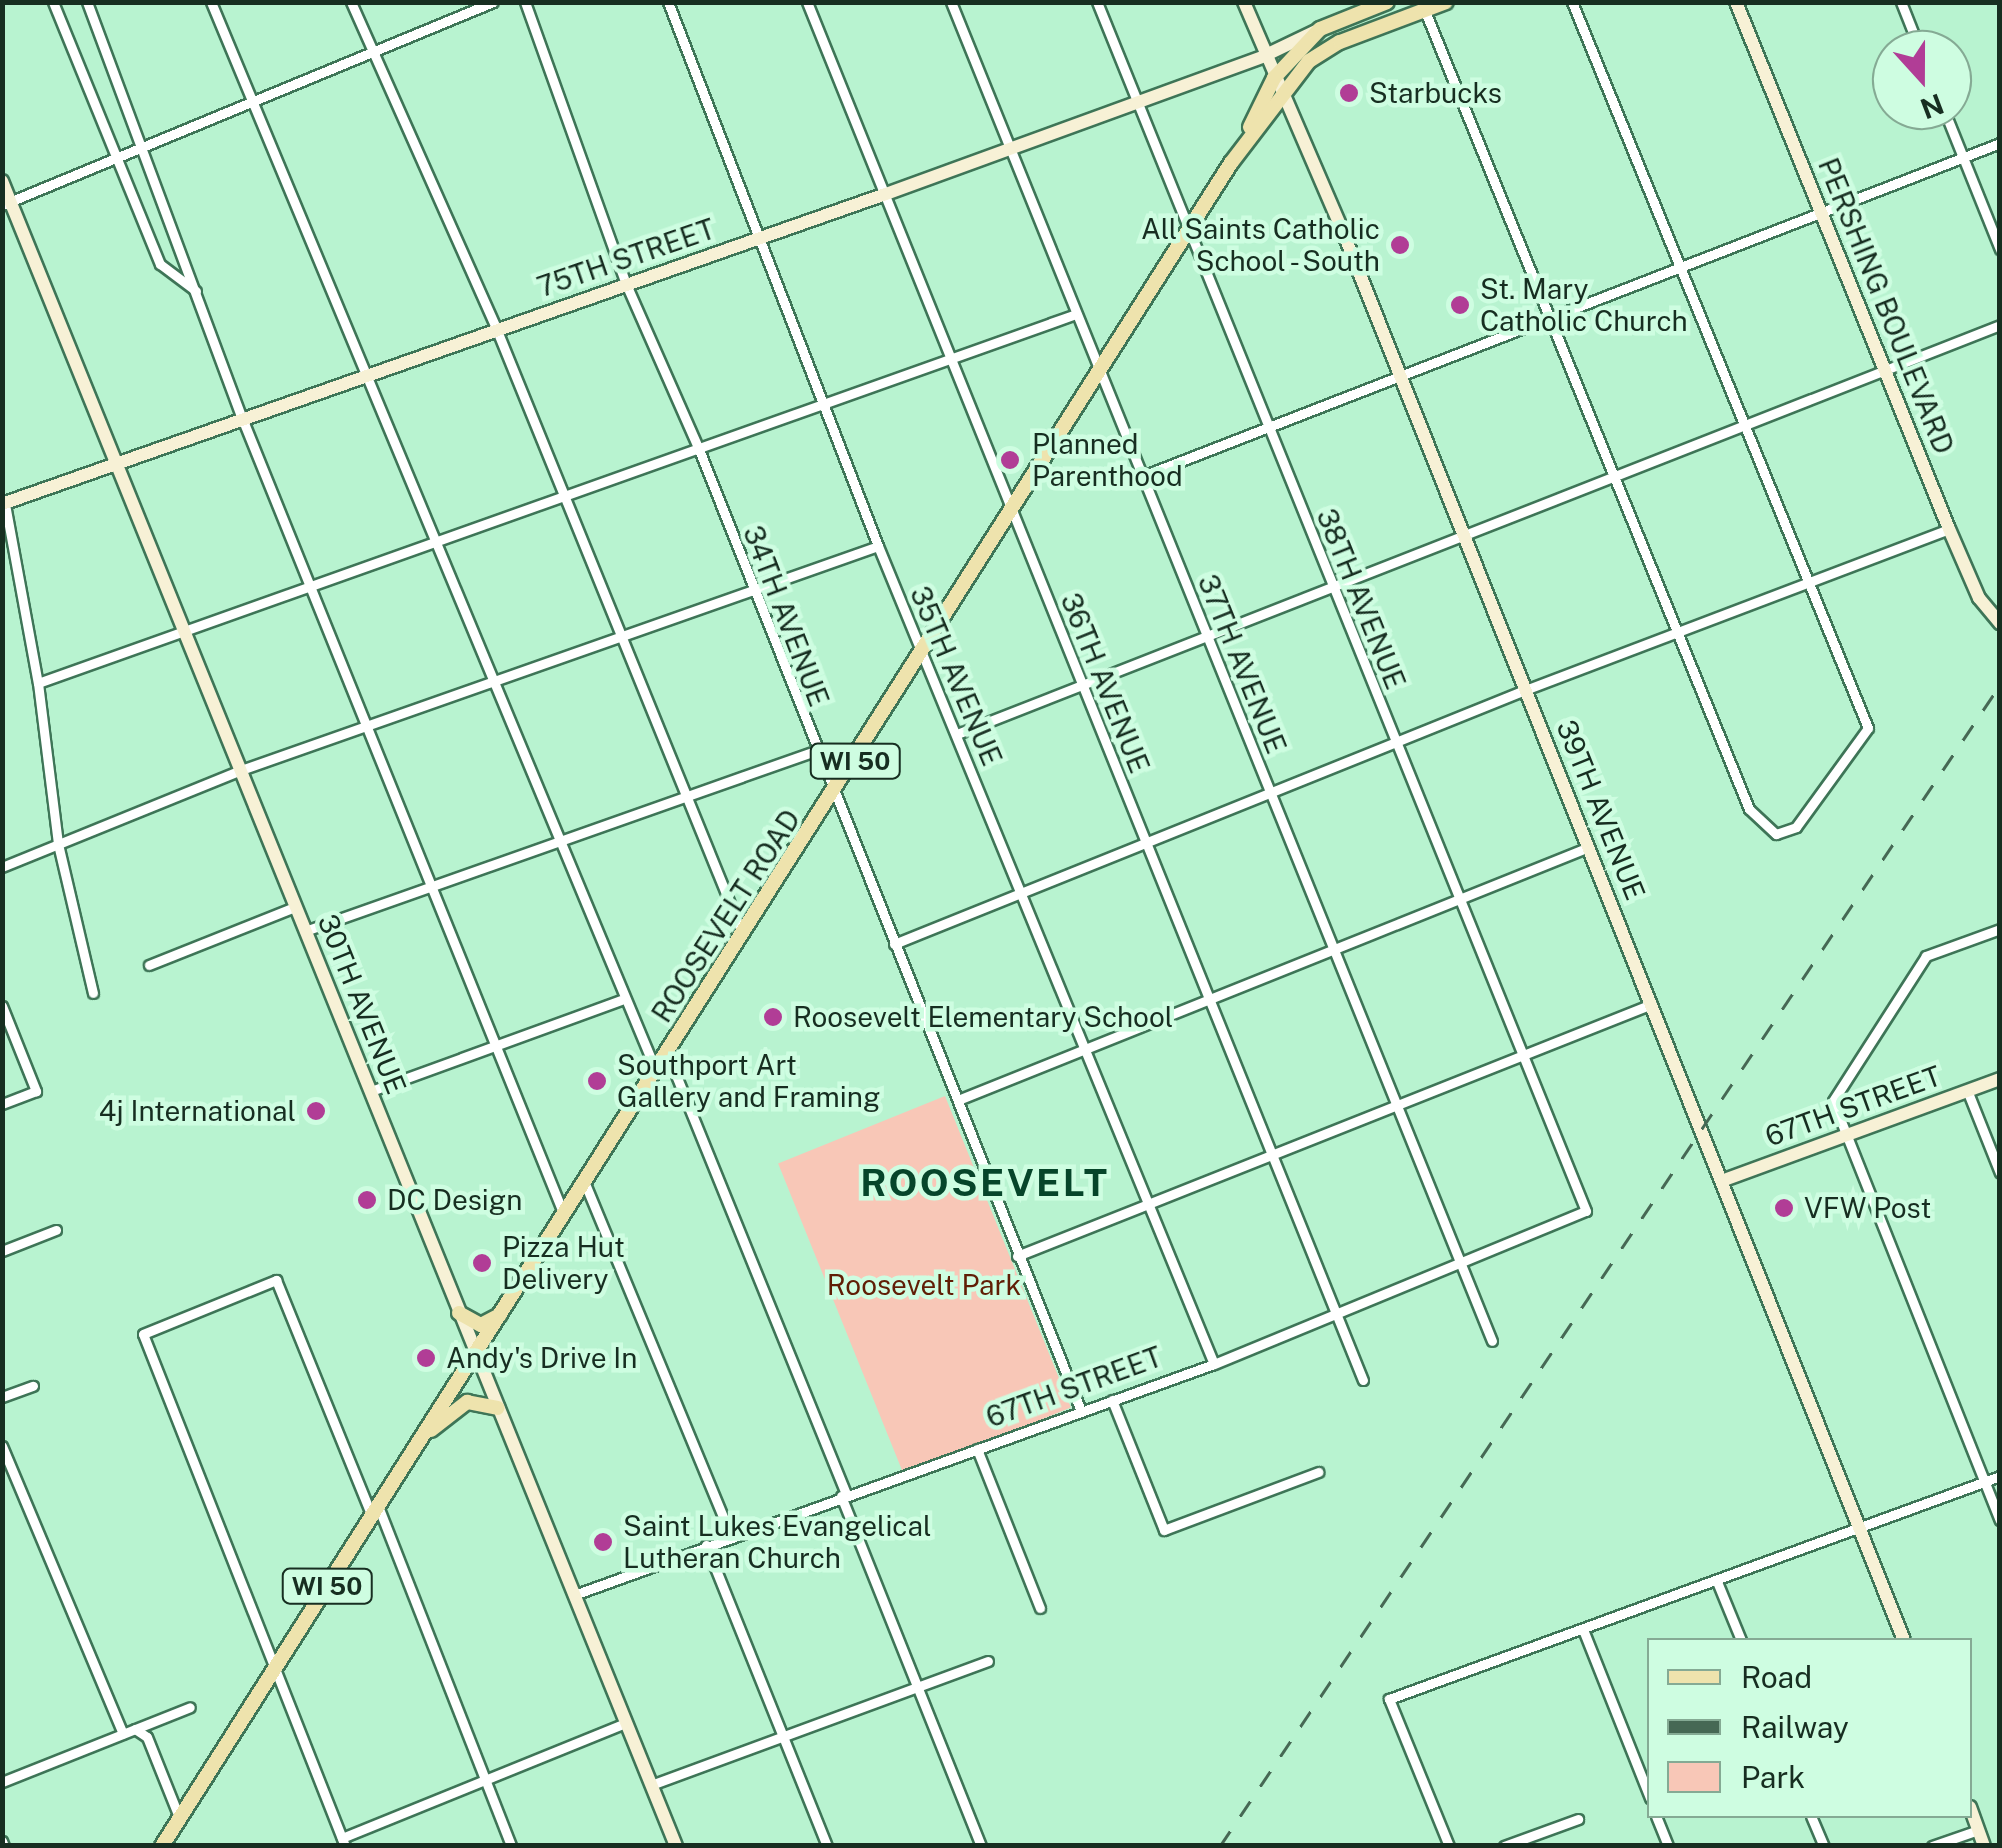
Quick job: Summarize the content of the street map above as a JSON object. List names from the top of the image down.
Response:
{
  "streets": {
    "main road": ["WI 50", "ROOSEVELT ROAD"],
    "street": [
      "75TH STREET",
      "PERSHING BOULEVARD",
      "38TH AVENUE",
      "34TH AVENUE",
      "37TH AVENUE",
      "35TH AVENUE",
      "36TH AVENUE",
      "39TH AVENUE",
      "30TH AVENUE",
      "67TH STREET"
    ]
  },
  "crossings": [
    ["75TH STREET", "38TH AVENUE"],
    ["75TH STREET", "34TH AVENUE"],
    ["75TH STREET", "37TH AVENUE"],
    ["75TH STREET", "35TH AVENUE"],
    ["75TH STREET", "36TH AVENUE"],
    ["75TH STREET", "WI 50"],
    ["75TH STREET", "39TH AVENUE"],
    ["75TH STREET", "30TH AVENUE"],
    ["38TH AVENUE", "ROOSEVELT ROAD"],
    ["38TH AVENUE", "67TH STREET"],
    ["34TH AVENUE", "ROOSEVELT ROAD"],
    ["34TH AVENUE", "67TH STREET"],
    ["37TH AVENUE", "ROOSEVELT ROAD"],
    ["37TH AVENUE", "67TH STREET"],
    ["35TH AVENUE", "ROOSEVELT ROAD"],
    ["35TH AVENUE", "67TH STREET"],
    ["36TH AVENUE", "ROOSEVELT ROAD"],
    ["36TH AVENUE", "67TH STREET"],
    ["WI 50", "39TH AVENUE"],
    ["WI 50", "ROOSEVELT ROAD"],
    ["39TH AVENUE", "67TH STREET"],
    ["ROOSEVELT ROAD", "30TH AVENUE"],
    ["30TH AVENUE", "67TH STREET"]
  ],
  "districts": ["ROOSEVELT"],
  "parks": ["Roosevelt Park"],
  "places": [
    "Starbucks",
    "All Saints Catholic School - South",
    "St. Mary Catholic Church",
    "Planned Parenthood",
    "Roosevelt Elementary School",
    "Southport Art Gallery and Framing",
    "4j International",
    "DC Design",
    "VFW Post",
    "Pizza Hut Delivery",
    "Andy's Drive In",
    "Saint Lukes Evangelical Lutheran Church"
  ],
  "legend": ["Road", "Railway", "Park"],
  "north": "bottom"
}
